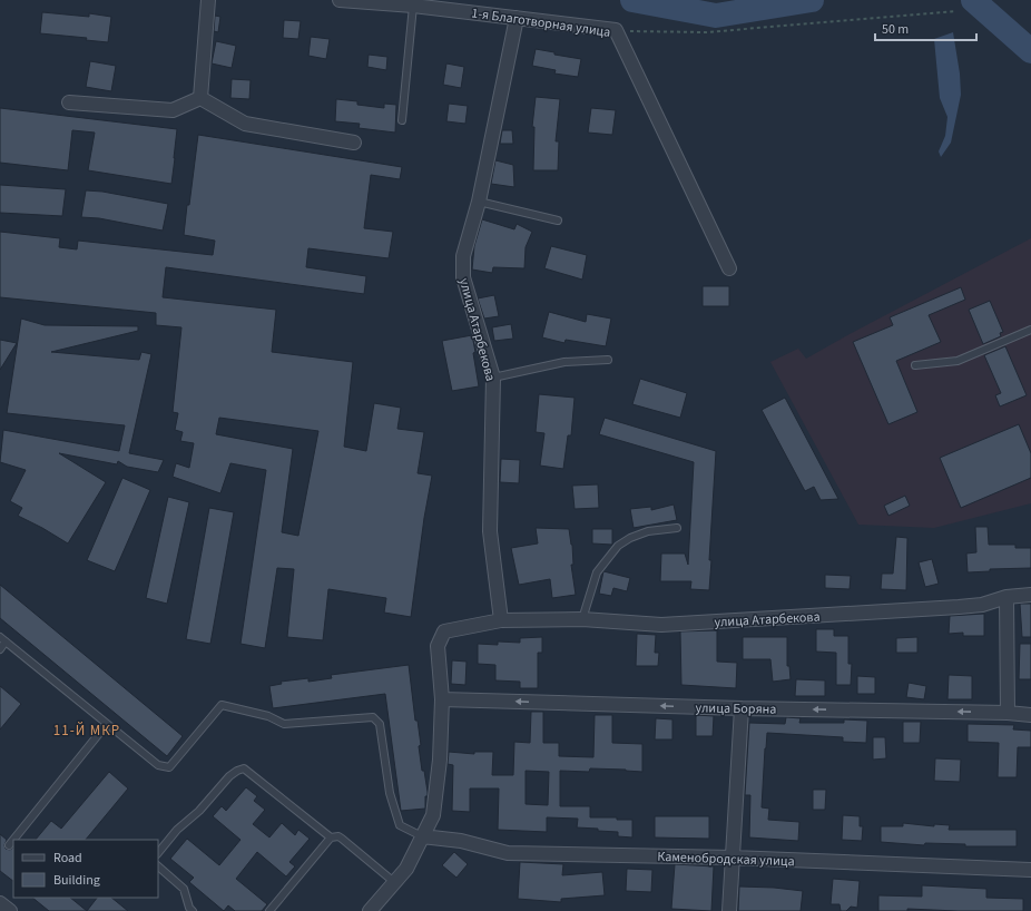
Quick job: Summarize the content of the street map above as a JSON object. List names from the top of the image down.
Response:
{
  "streets": {
    "street": [
      "1-я Благотворная улица",
      "улица Атарбекова",
      "улица Боряна",
      "Каменобродская улица"
    ]
  },
  "crossings": [
    ["1-я Благотворная улица", "улица Атарбекова"],
    ["улица Атарбекова", "улица Боряна"]
  ],
  "one_way": ["улица Боряна"],
  "districts": ["11-Й МКР"],
  "legend": ["Road", "Building"],
  "scale_bar": "50 m"
}
